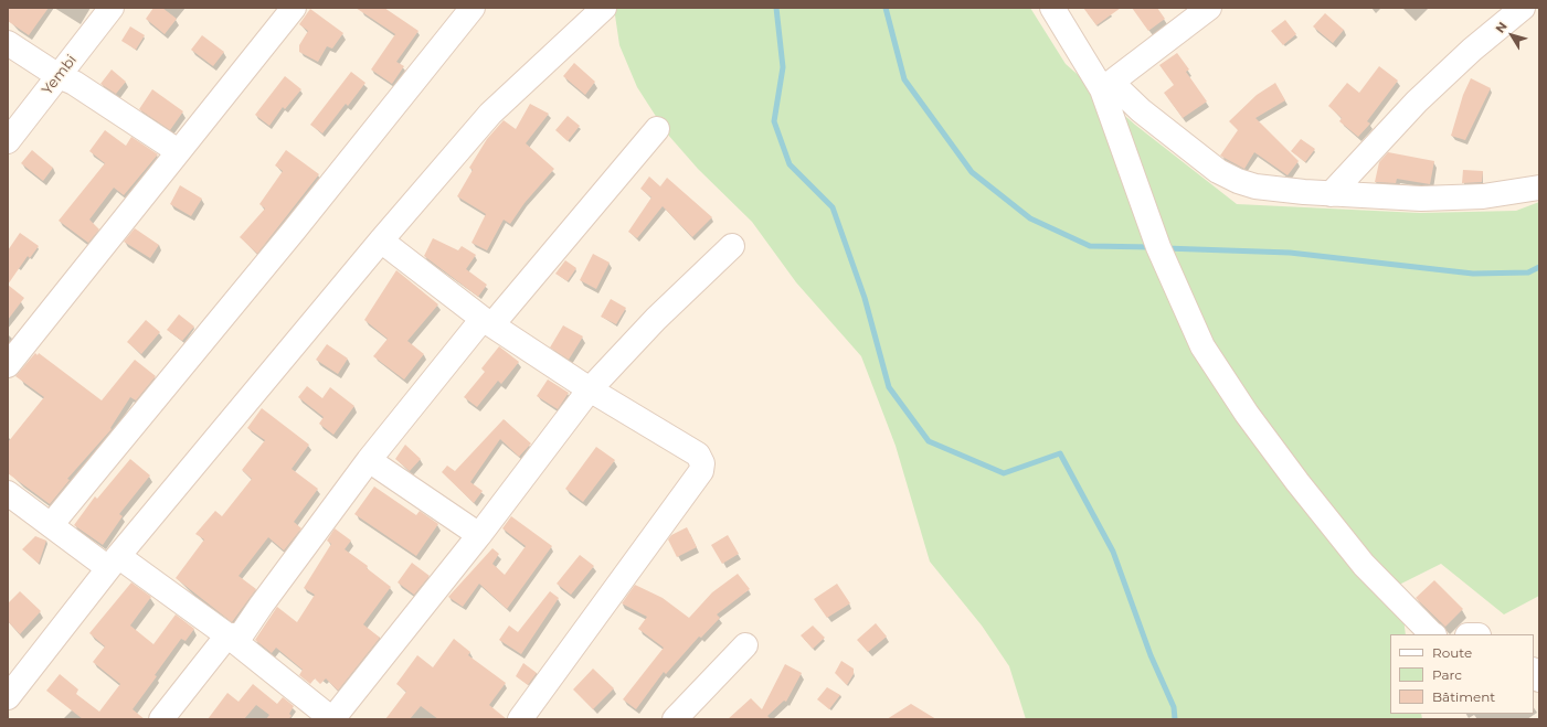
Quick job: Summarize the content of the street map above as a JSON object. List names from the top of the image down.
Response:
{
  "streets": {
    "street": ["Yembi"]
  },
  "legend": ["Route", "Parc", "Bâtiment"],
  "north": "top left"
}
